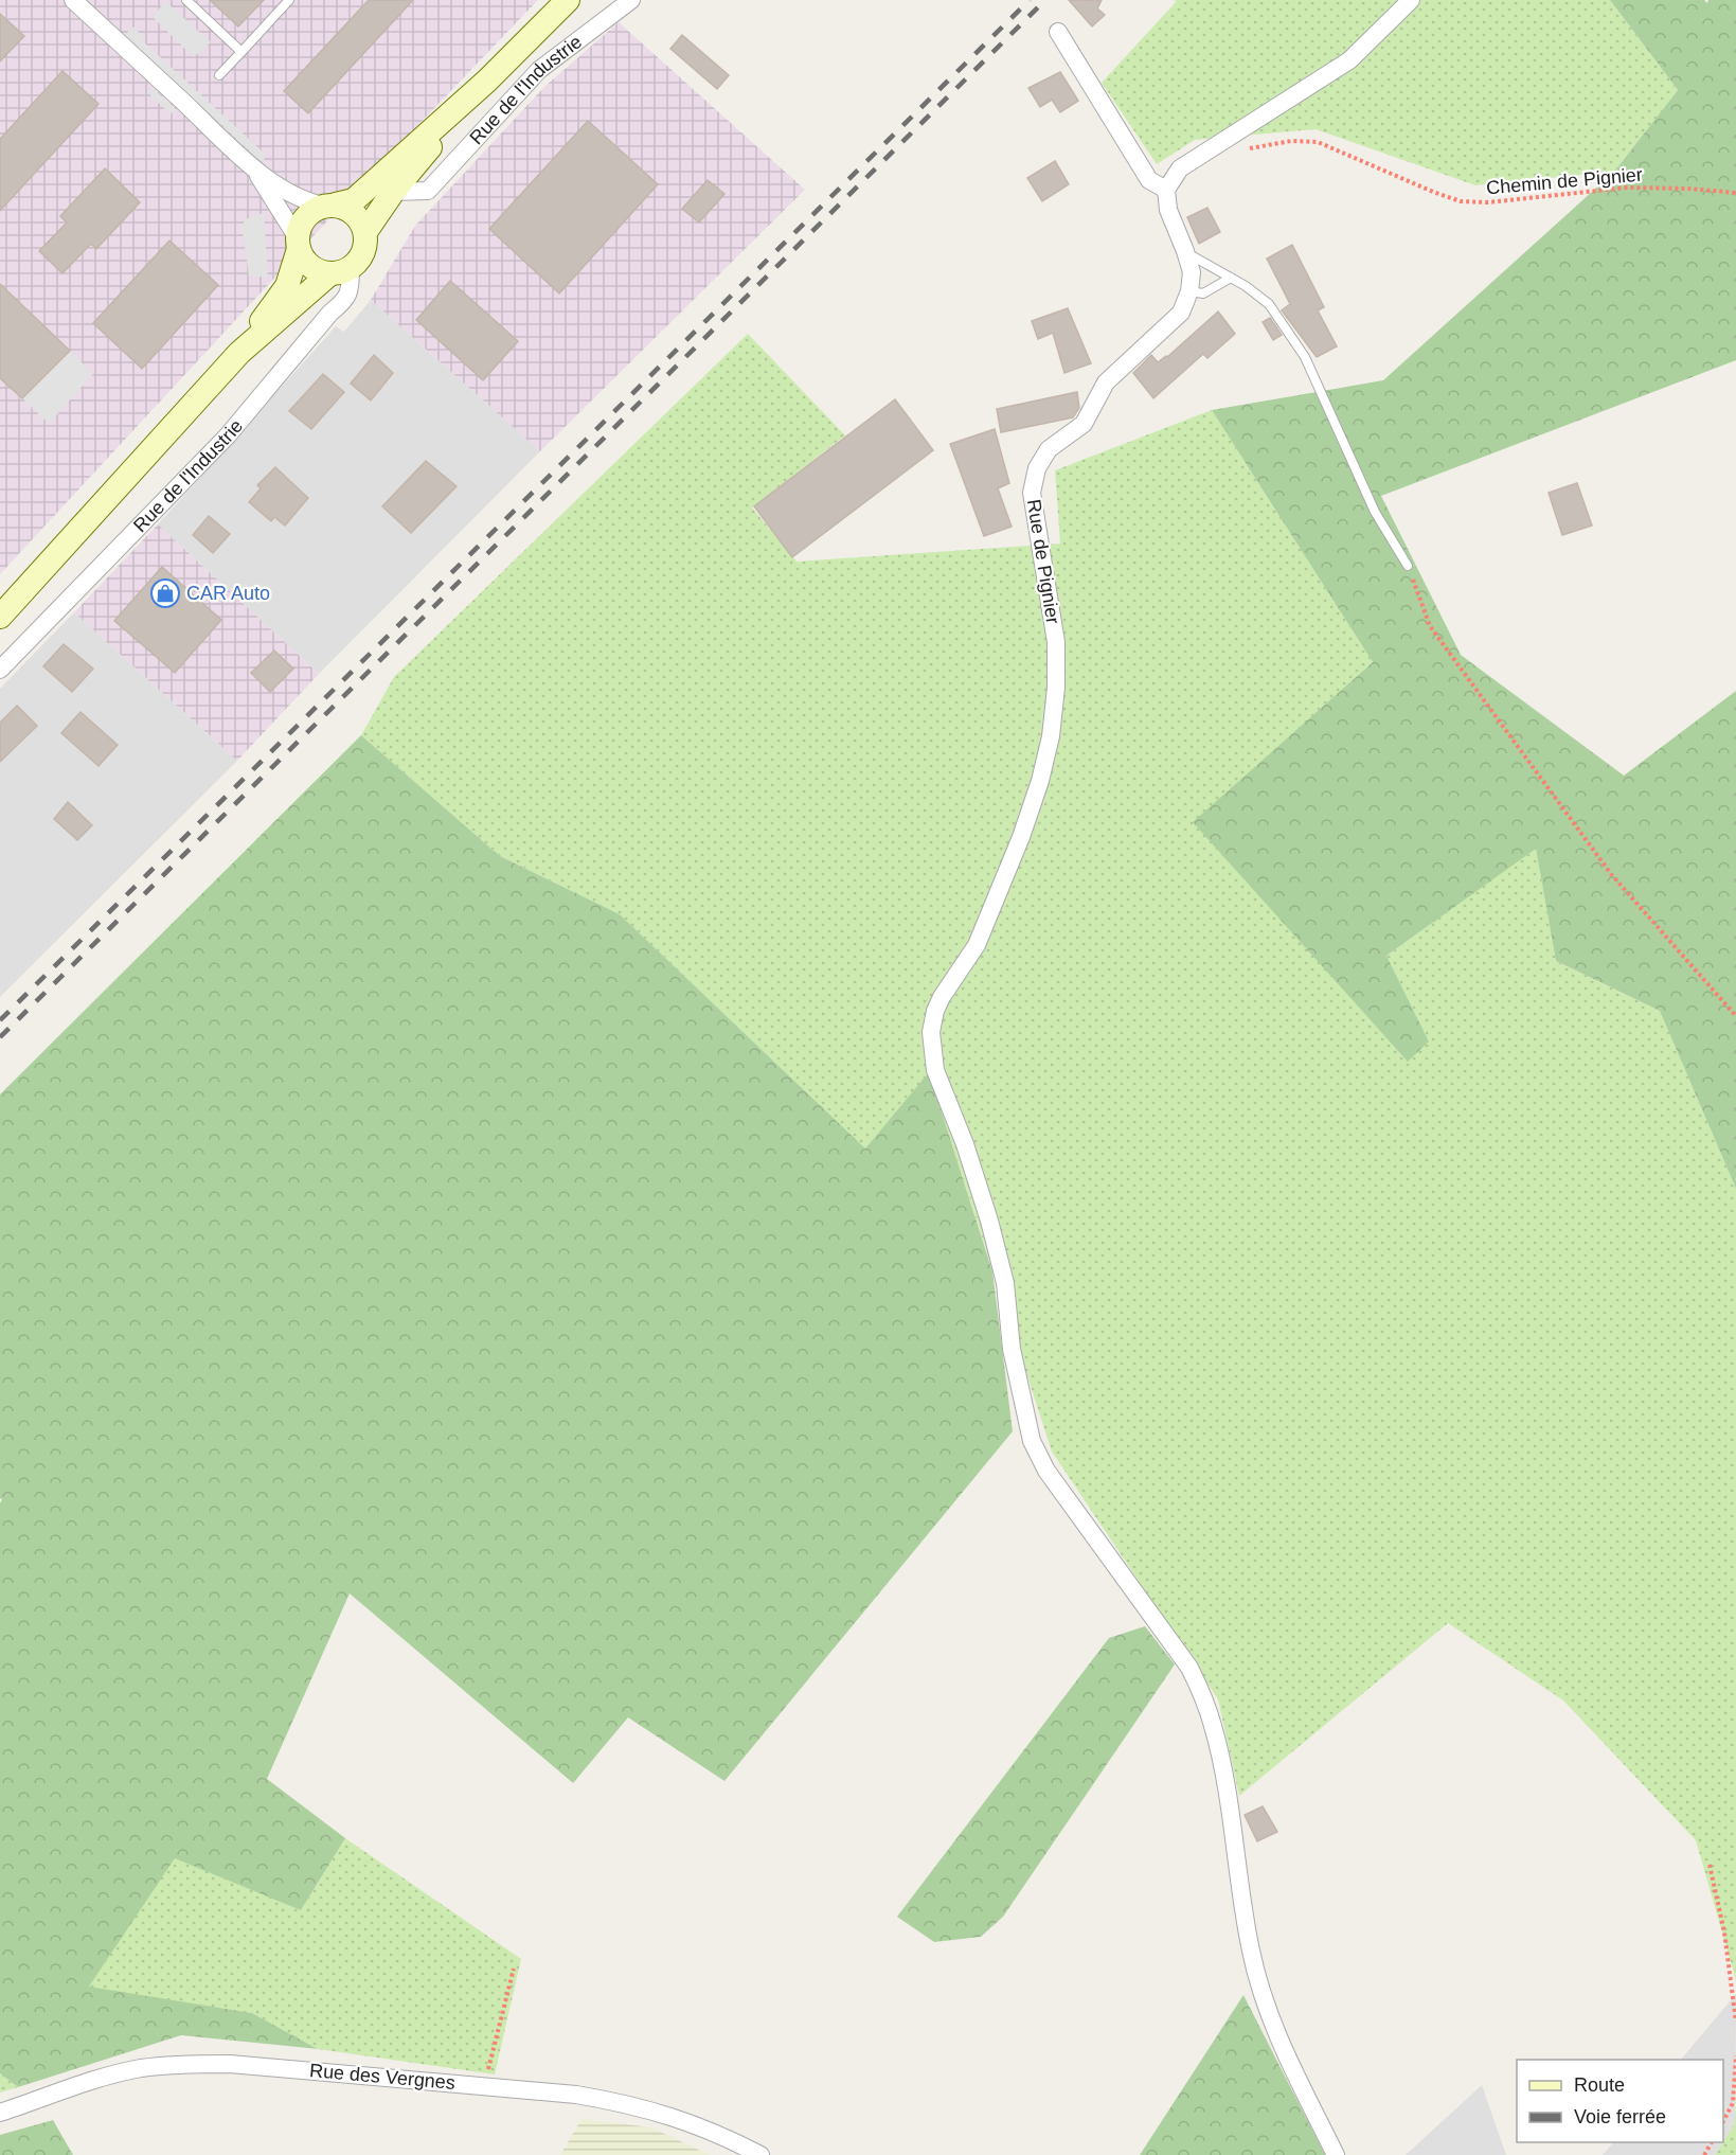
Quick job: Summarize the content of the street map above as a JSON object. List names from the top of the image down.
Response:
{
  "streets": {
    "main road": ["Rue de l'Industrie"],
    "street": ["Rue de Pignier", "Rue des Vergnes"],
    "path": ["Chemin de Pignier"]
  },
  "places": {
    "shop": ["CAR Auto"]
  },
  "legend": ["Route", "Voie ferrée"]
}
